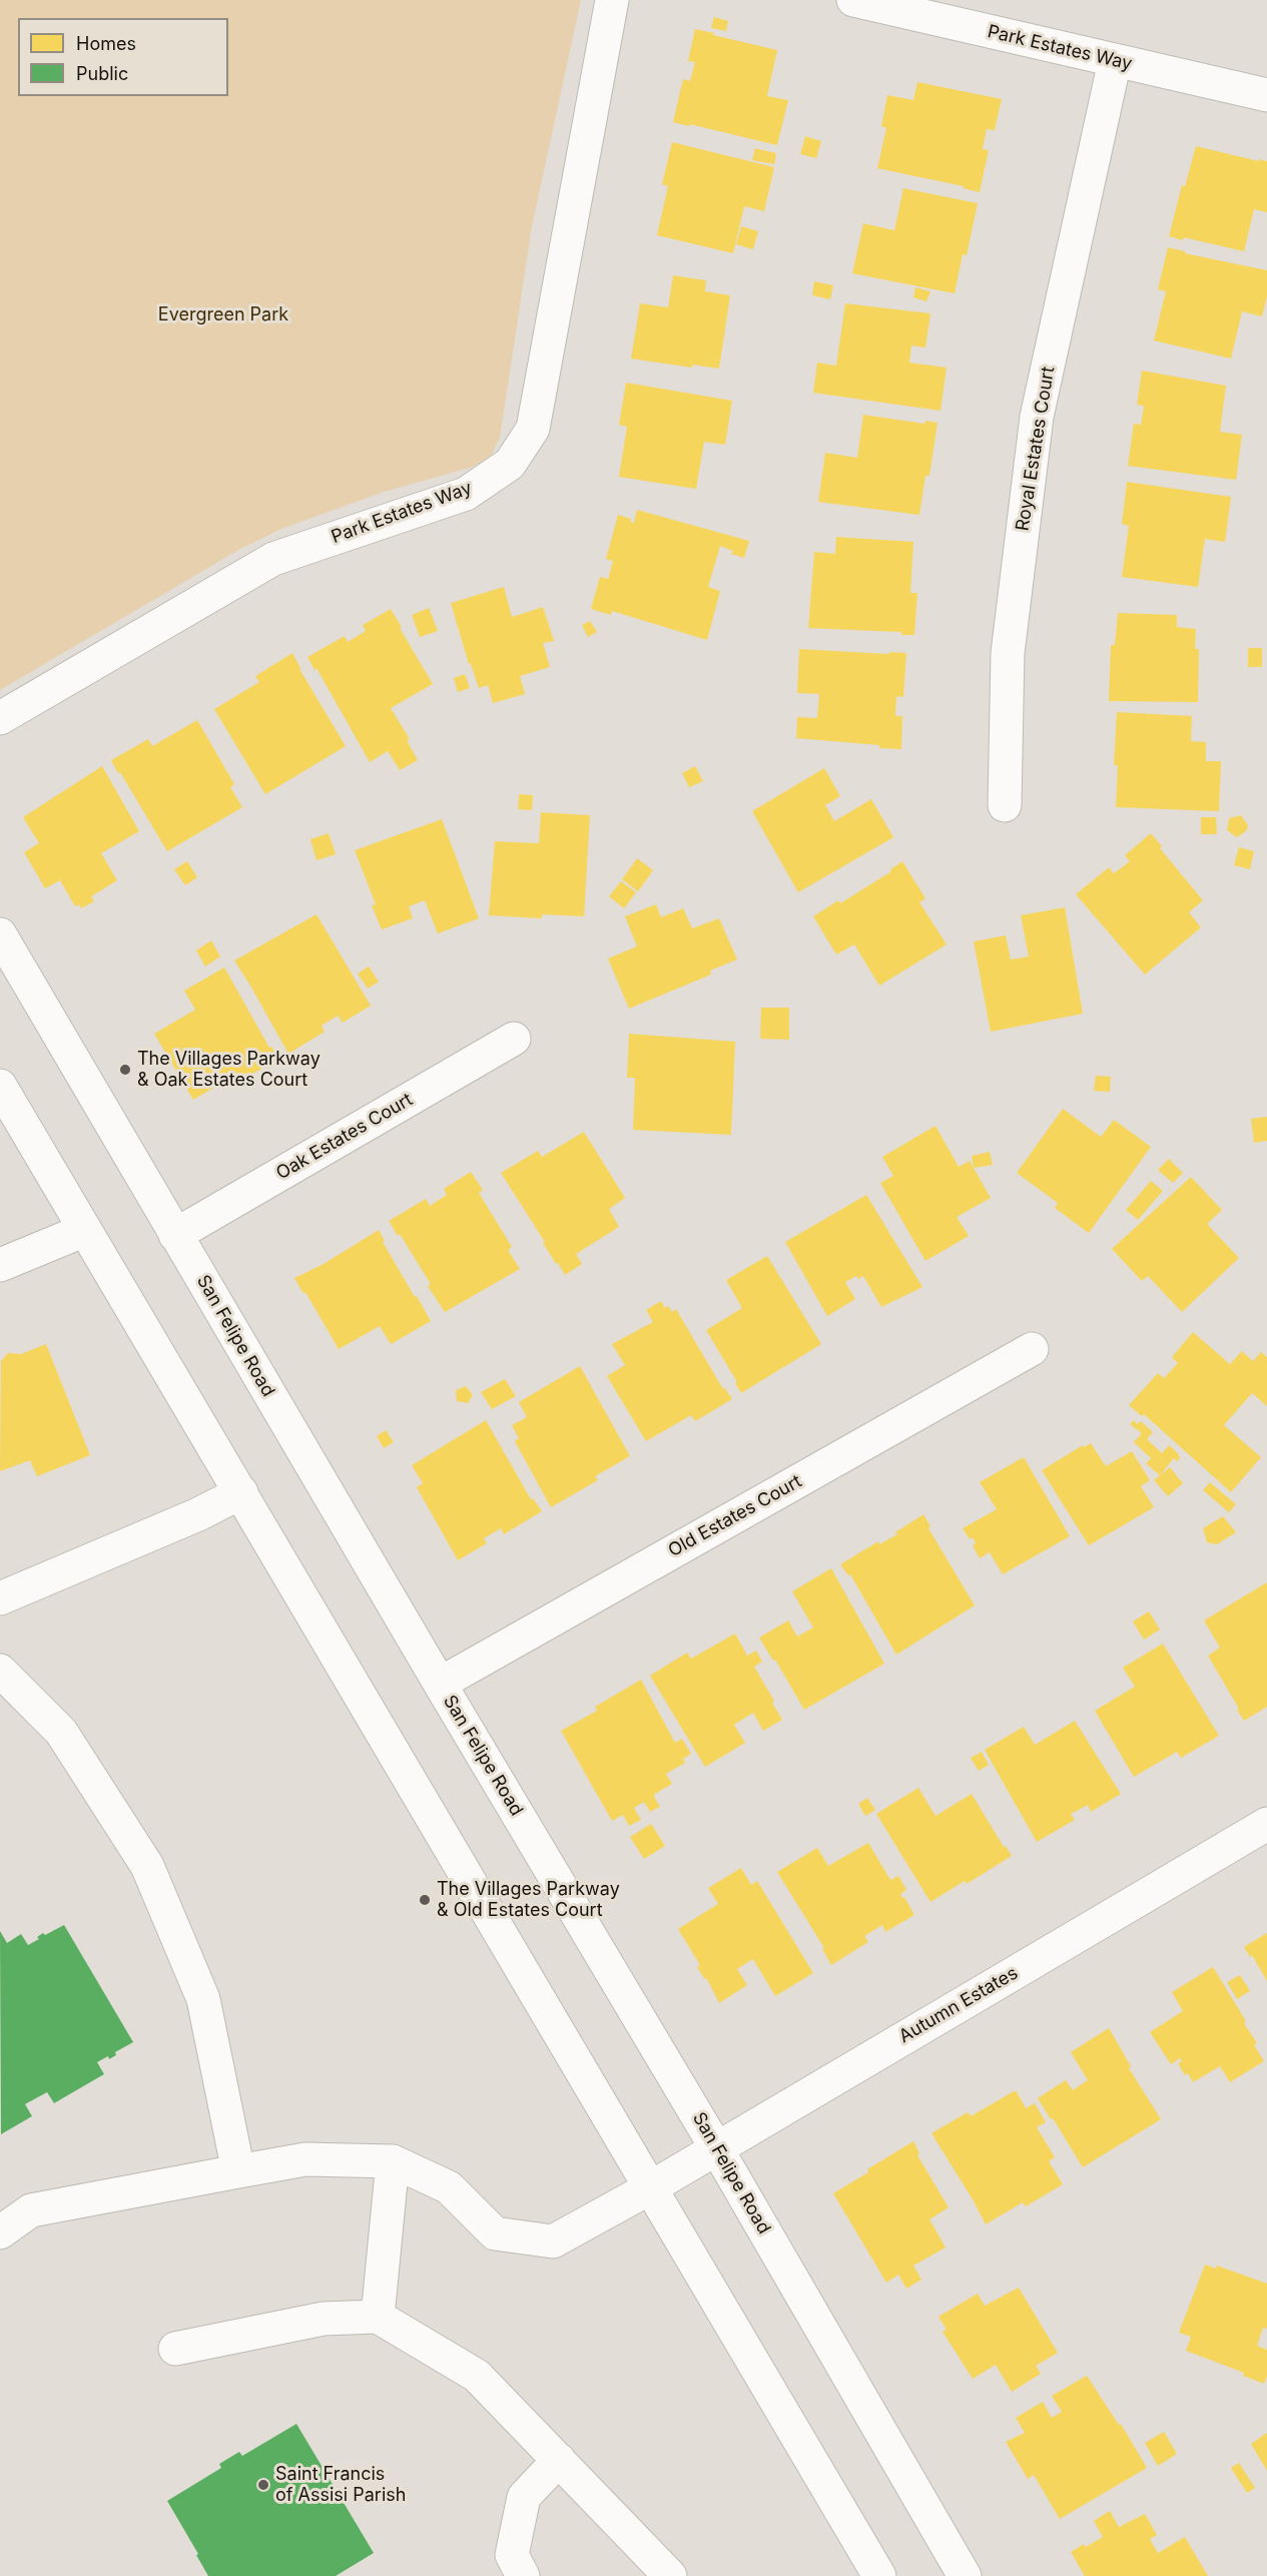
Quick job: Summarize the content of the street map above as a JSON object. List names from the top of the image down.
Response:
{
  "streets": {
    "street": [
      "Park Estates Way",
      "Royal Estates Court",
      "Oak Estates Court",
      "San Felipe Road",
      "Old Estates Court",
      "Autumn Estates"
    ]
  },
  "crossings": [
    ["Park Estates Way", "Royal Estates Court"],
    ["Oak Estates Court", "San Felipe Road"],
    ["San Felipe Road", "Old Estates Court"],
    ["San Felipe Road", "Autumn Estates"]
  ],
  "parks": ["Evergreen Park"],
  "places": ["The Villages Parkway & Oak Estates Court", "The Villages Parkway & Old Estates Court", "Saint Francis of Assisi Parish"],
  "legend": ["Homes", "Public"]
}
